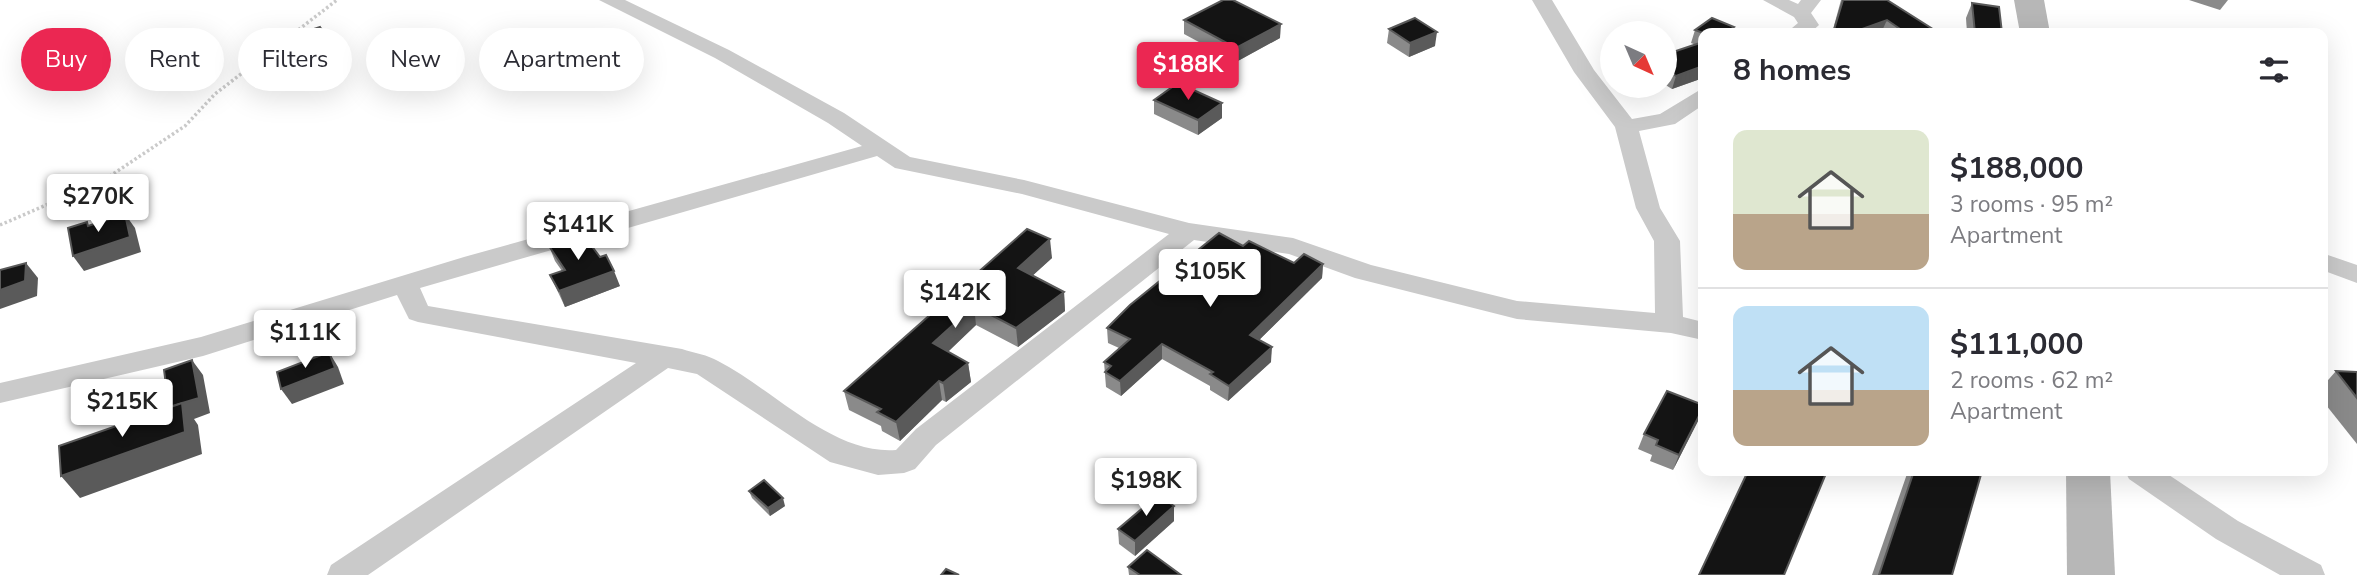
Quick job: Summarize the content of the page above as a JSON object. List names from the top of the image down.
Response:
{
  "north": "bottom right",
  "page": {
    "chip": [
      "Buy",
      "Rent",
      "Filters",
      "New",
      "Apartment"
    ],
    "heading": "8 homes",
    "price": [
      "$188K",
      "$270K",
      "$141K",
      "$105K",
      "$142K",
      "$111K",
      "$215K",
      "$198K"
    ],
    "list": [
      {
        "name": "$188,000",
        "note": "3 rooms · 95 m² · Apartment"
      },
      {
        "name": "$111,000",
        "note": "2 rooms · 62 m² · Apartment"
      }
    ]
  }
}
